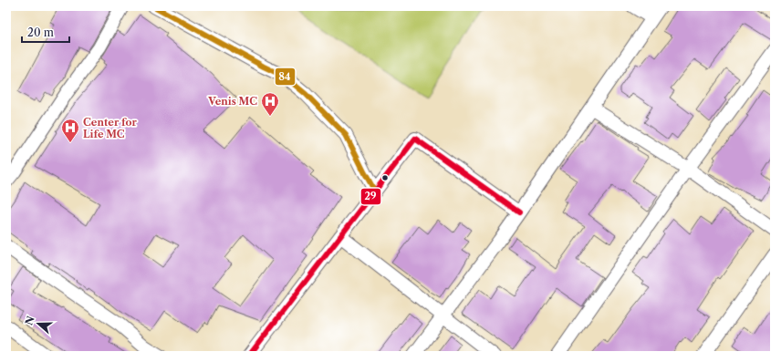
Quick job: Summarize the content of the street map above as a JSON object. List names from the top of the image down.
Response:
{
  "places": {
    "hospital": ["Venis MC", "Center for Life MC"]
  },
  "lines": ["transit line 84", "transit line 29"],
  "scale_bar": "20 m",
  "north": "left"
}
